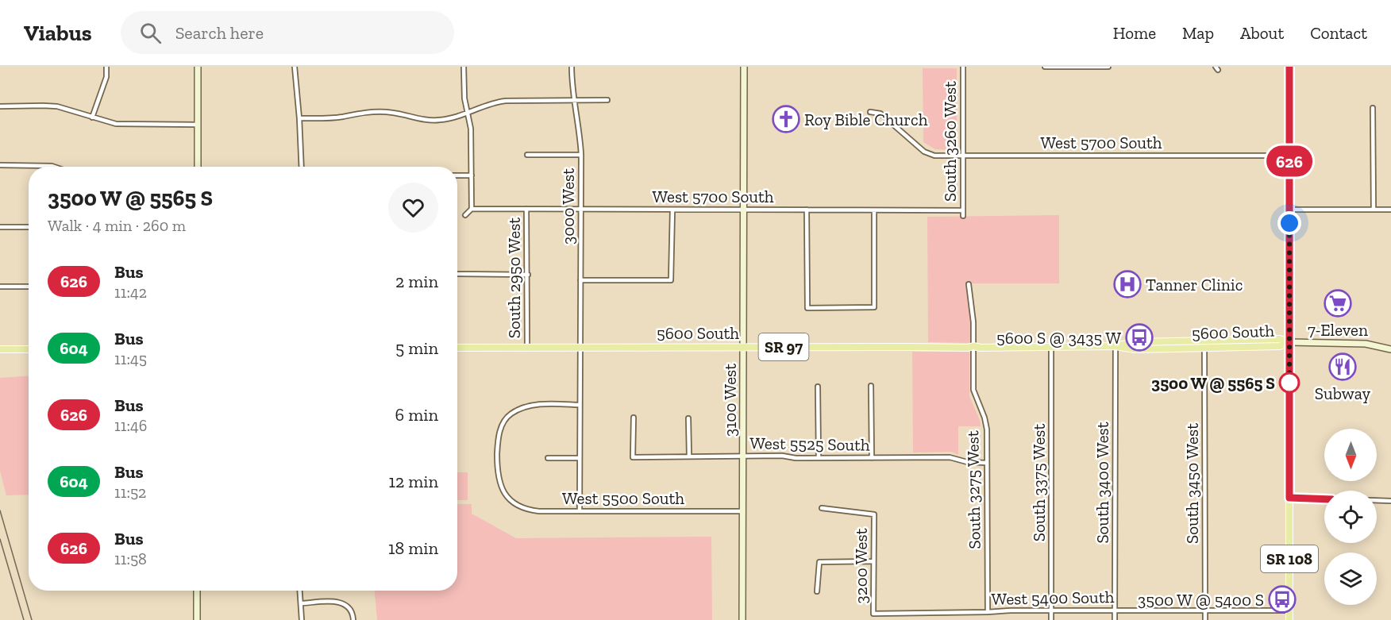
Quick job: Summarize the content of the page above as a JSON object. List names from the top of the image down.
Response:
{
  "streets": {
    "main road": ["5600 South", "SR 97", "SR 108"],
    "street": [
      "South 3260 West",
      "West 5700 South",
      "3000 West",
      "South 2950 West",
      "3100 West",
      "West 5525 South",
      "South 3375 West",
      "South 3400 West",
      "South 3450 West",
      "South 3275 West",
      "West 5500 South",
      "3200 West",
      "West 5400 South"
    ]
  },
  "crossings": [
    ["South 3260 West", "West 5700 South"],
    ["West 5700 South", "3000 West"],
    ["West 5700 South", "South 2950 West"],
    ["West 5700 South", "3100 West"],
    ["West 5700 South", "SR 108"],
    ["3000 West", "5600 South"],
    ["3000 West", "West 5500 South"],
    ["South 2950 West", "5600 South"],
    ["5600 South", "SR 97"],
    ["5600 South", "3100 West"],
    ["5600 South", "South 3375 West"],
    ["5600 South", "South 3400 West"],
    ["5600 South", "South 3450 West"],
    ["5600 South", "South 3275 West"],
    ["5600 South", "SR 108"],
    ["SR 97", "SR 108"],
    ["3100 West", "West 5525 South"],
    ["3100 West", "West 5500 South"],
    ["West 5525 South", "South 3275 West"],
    ["South 3375 West", "West 5400 South"],
    ["South 3400 West", "West 5400 South"],
    ["South 3450 West", "West 5400 South"],
    ["South 3275 West", "West 5400 South"],
    ["SR 108", "West 5400 South"],
    ["3200 West", "West 5400 South"]
  ],
  "places": {
    "church": ["Roy Bible Church"],
    "hospital": ["Tanner Clinic"],
    "supermarket": ["7-Eleven"],
    "bus stop": ["5600 S @ 3435 W", "3500 W @ 5400 S"],
    "restaurant": ["Subway"],
    "other": ["3500 W @ 5565 S"]
  },
  "lines": ["bus line 626"],
  "north": "bottom",
  "page": {
    "header": "Viabus",
    "search": "Search here",
    "nav": [
      "Home",
      "Map",
      "About",
      "Contact"
    ],
    "on_map": "626",
    "heading": ["3500 W @ 5565 S", "Walk · 4 min · 260 m"],
    "list": [
      {
        "mark": "626",
        "name": "Bus",
        "note": "11:42",
        "value": "2 min"
      },
      {
        "mark": "604",
        "name": "Bus",
        "note": "11:45",
        "value": "5 min"
      },
      {
        "mark": "626",
        "name": "Bus",
        "note": "11:46",
        "value": "6 min"
      },
      {
        "mark": "604",
        "name": "Bus",
        "note": "11:52",
        "value": "12 min"
      },
      {
        "mark": "626",
        "name": "Bus",
        "note": "11:58",
        "value": "18 min"
      }
    ]
  }
}
